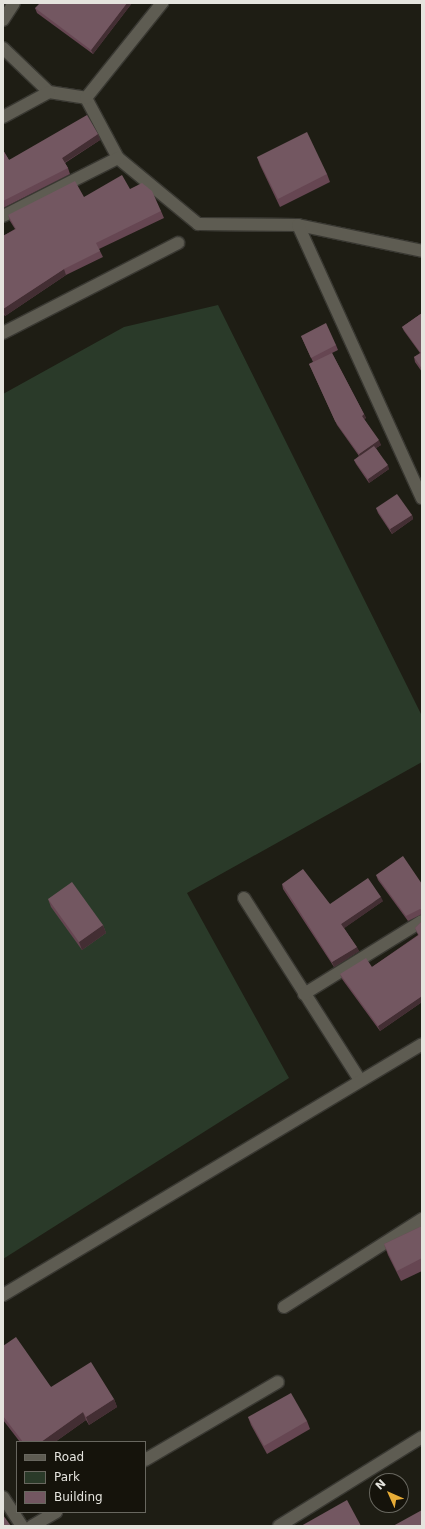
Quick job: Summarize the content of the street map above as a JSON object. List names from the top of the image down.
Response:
{
  "legend": ["Road", "Park", "Building"],
  "north": "top left"
}
